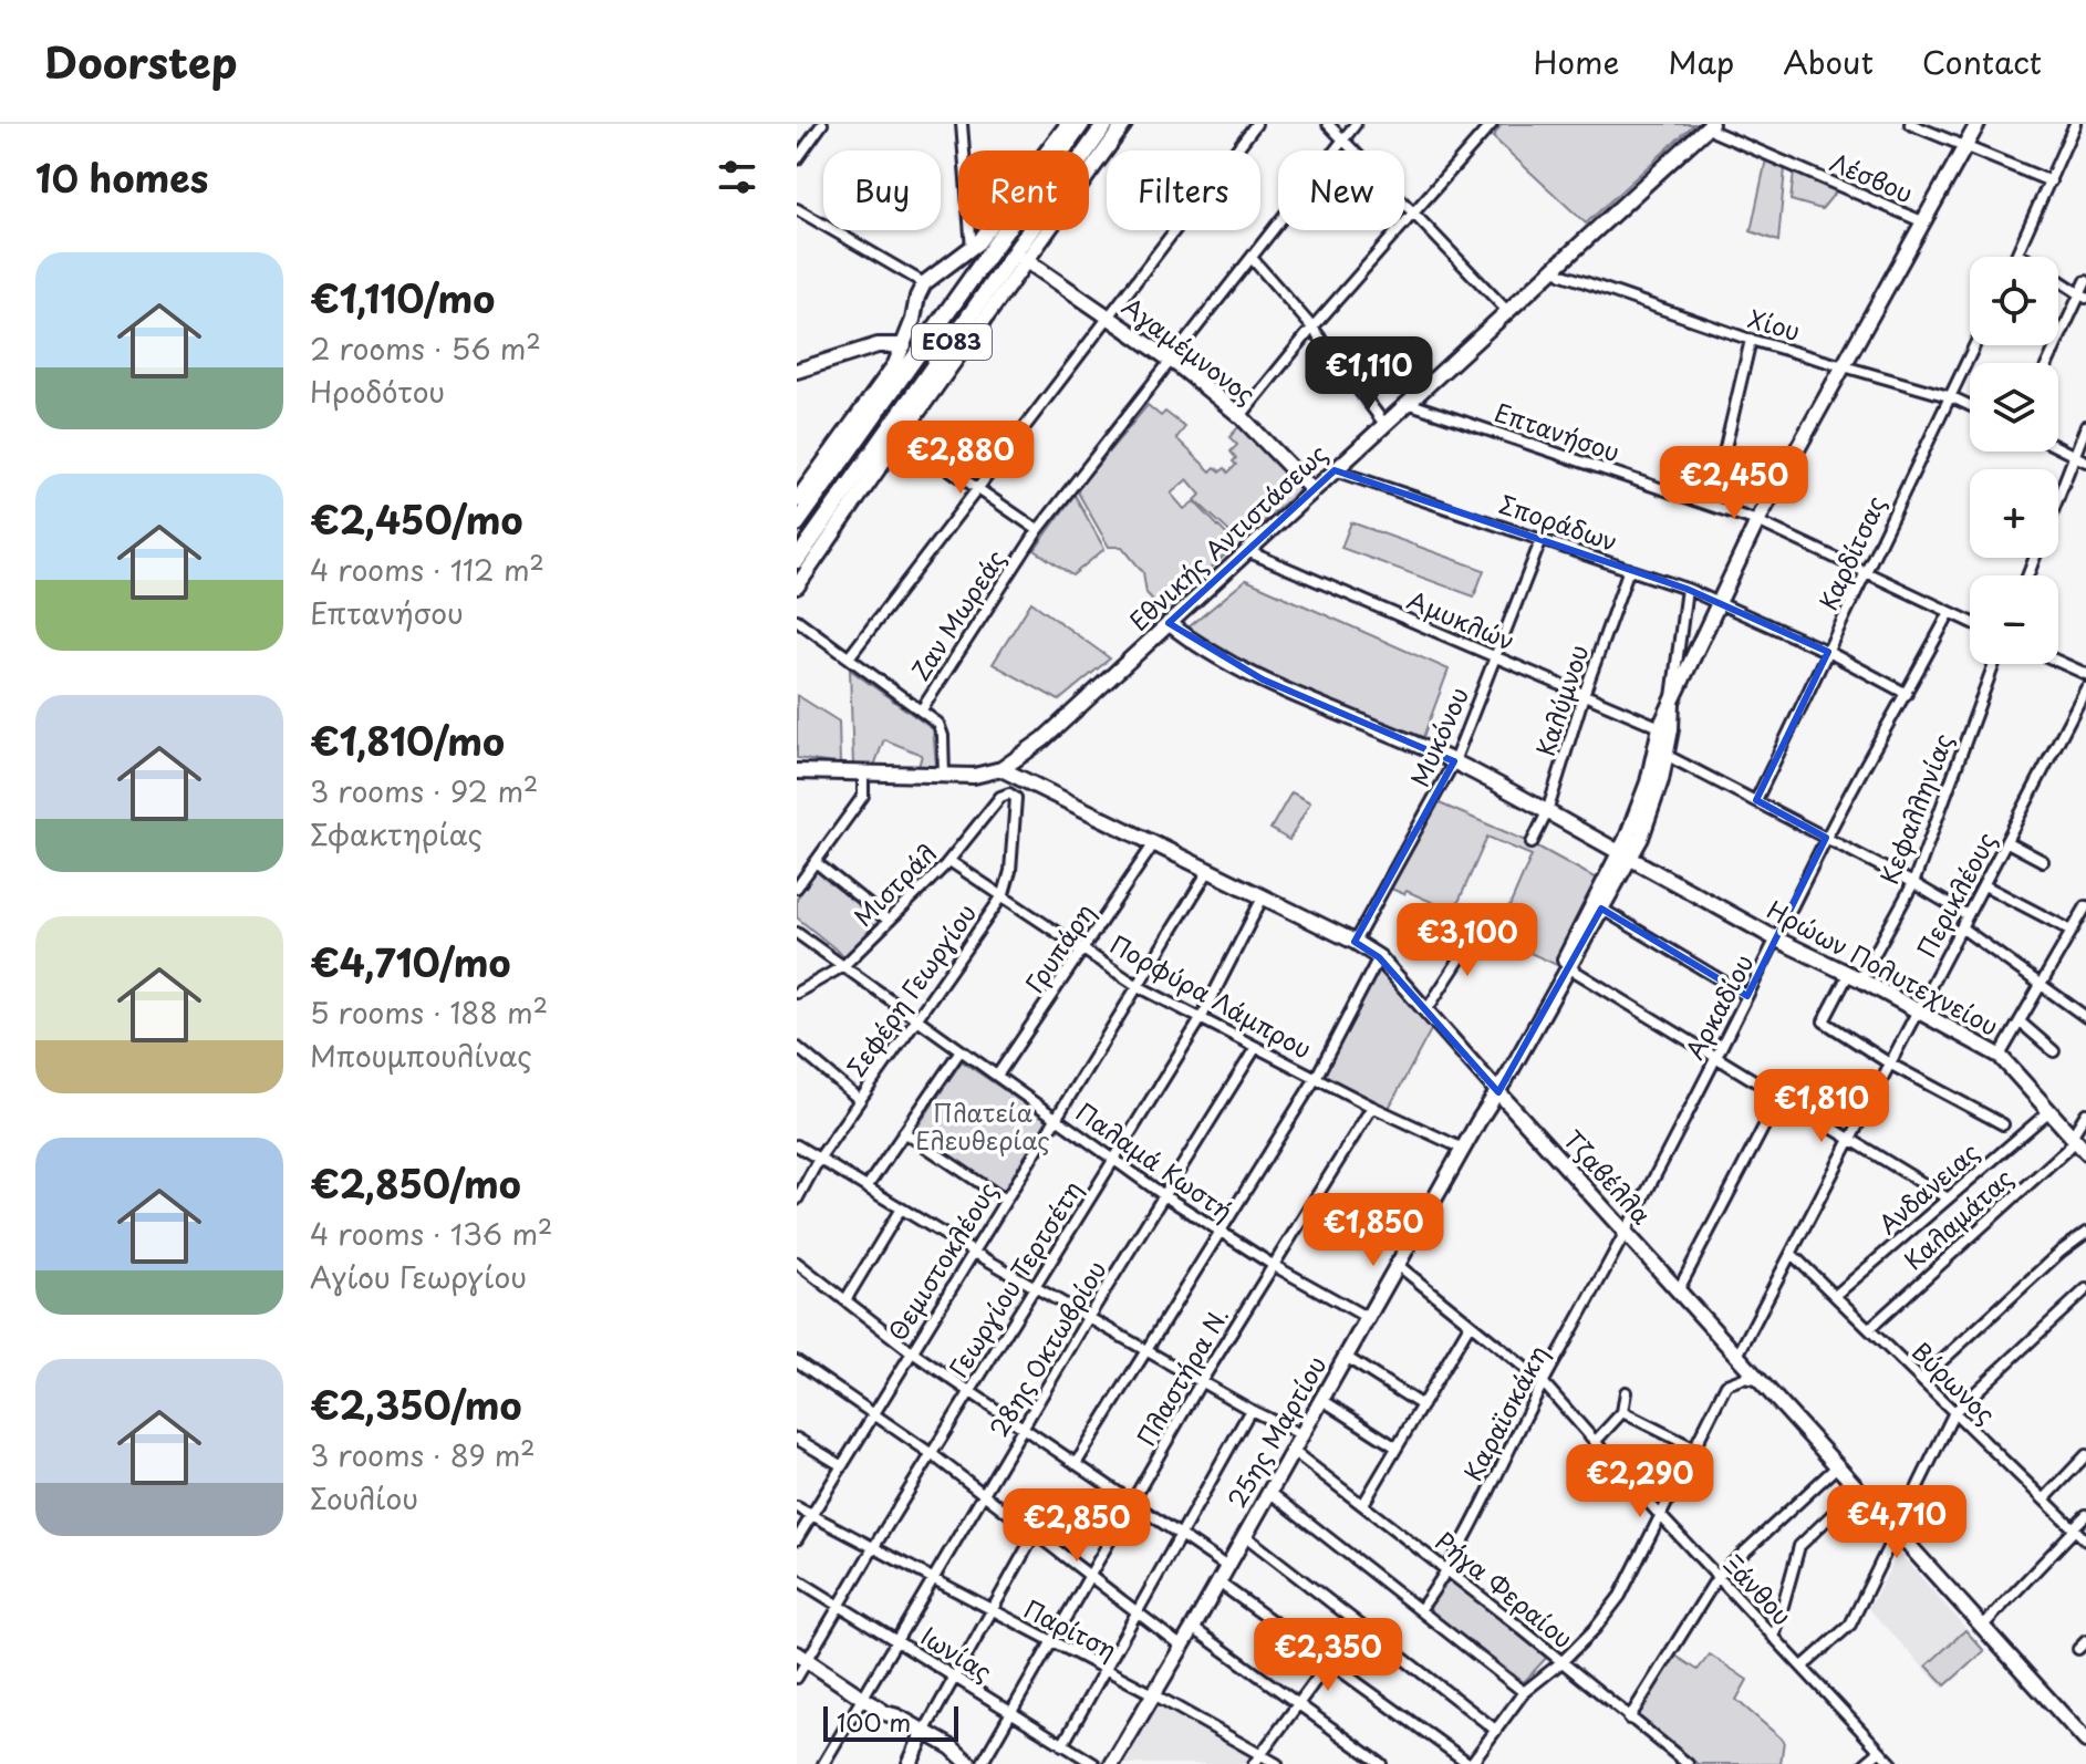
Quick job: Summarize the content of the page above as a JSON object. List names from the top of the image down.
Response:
{
  "streets": {
    "main road": ["ΕΟ83"],
    "street": [
      "Λέσβου",
      "Χίου",
      "Αγαμέμνονος",
      "Επτανήσου",
      "Σποράδων",
      "Εθνικής Αντιστάσεως",
      "Καρδίτσας",
      "Ζαν Μωρεάς",
      "Αμυκλών",
      "Καλύμνου",
      "Μυκόνου",
      "Κεφαλληνίας",
      "Μιστράλ",
      "Περικλέους",
      "Γρυπάρη",
      "Ηρώων Πολυτεχνείου",
      "Σεφέρη Γεωργίου",
      "Πορφύρα Λάμπρου",
      "Αρκαδίου",
      "Παλαμά Κωστή",
      "Τζαβέλλα",
      "Ανδανειας",
      "Καλαμάτας",
      "Θεμιστοκλέους",
      "Γεωργίου Τερτσέτη",
      "28ης Οκτωβρίου",
      "Πλαστήρα Ν.",
      "Βύρωνος",
      "Καραϊσκάκη",
      "25ης Μαρτίου",
      "Ρήγα Φεραίου",
      "Ξάνθου",
      "Παρίτση",
      "Ιωνίας"
    ]
  },
  "crossings": [
    ["Λέσβου", "Εθνικής Αντιστάσεως"],
    ["Χίου", "Εθνικής Αντιστάσεως"],
    ["Χίου", "Καρδίτσας"],
    ["Αγαμέμνονος", "Εθνικής Αντιστάσεως"],
    ["Αγαμέμνονος", "Ζαν Μωρεάς"],
    ["Επτανήσου", "Εθνικής Αντιστάσεως"],
    ["Επτανήσου", "Καρδίτσας"],
    ["Επτανήσου", "Αρκαδίου"],
    ["Σποράδων", "Εθνικής Αντιστάσεως"],
    ["Σποράδων", "Καρδίτσας"],
    ["Σποράδων", "Καλύμνου"],
    ["Σποράδων", "Μυκόνου"],
    ["Σποράδων", "Αρκαδίου"],
    ["Εθνικής Αντιστάσεως", "Αμυκλών"],
    ["Εθνικής Αντιστάσεως", "Ηρώων Πολυτεχνείου"],
    ["Εθνικής Αντιστάσεως", "Τζαβέλλα"],
    ["Αμυκλών", "Καλύμνου"],
    ["Αμυκλών", "Μυκόνου"],
    ["Καλύμνου", "Ηρώων Πολυτεχνείου"],
    ["Μυκόνου", "Ηρώων Πολυτεχνείου"],
    ["Μυκόνου", "Τζαβέλλα"],
    ["Κεφαλληνίας", "Περικλέους"],
    ["Κεφαλληνίας", "Ηρώων Πολυτεχνείου"],
    ["Μιστράλ", "Σεφέρη Γεωργίου"],
    ["Μιστράλ", "Πορφύρα Λάμπρου"],
    ["Μιστράλ", "Παλαμά Κωστή"],
    ["Περικλέους", "Ηρώων Πολυτεχνείου"],
    ["Περικλέους", "Τζαβέλλα"],
    ["Περικλέους", "Βύρωνος"],
    ["Γρυπάρη", "Πορφύρα Λάμπρου"],
    ["Γρυπάρη", "Παλαμά Κωστή"],
    ["Γρυπάρη", "Τζαβέλλα"],
    ["Ηρώων Πολυτεχνείου", "Αρκαδίου"],
    ["Ηρώων Πολυτεχνείου", "Ανδανειας"],
    ["Ηρώων Πολυτεχνείου", "Καλαμάτας"],
    ["Σεφέρη Γεωργίου", "Πορφύρα Λάμπρου"],
    ["Σεφέρη Γεωργίου", "Παλαμά Κωστή"],
    ["Πορφύρα Λάμπρου", "Θεμιστοκλέους"],
    ["Πορφύρα Λάμπρου", "Γεωργίου Τερτσέτη"],
    ["Πορφύρα Λάμπρου", "28ης Οκτωβρίου"],
    ["Πορφύρα Λάμπρου", "Πλαστήρα Ν."],
    ["Πορφύρα Λάμπρου", "25ης Μαρτίου"],
    ["Αρκαδίου", "Τζαβέλλα"],
    ["Αρκαδίου", "Καραϊσκάκη"],
    ["Παλαμά Κωστή", "Θεμιστοκλέους"],
    ["Παλαμά Κωστή", "Γεωργίου Τερτσέτη"],
    ["Παλαμά Κωστή", "28ης Οκτωβρίου"],
    ["Παλαμά Κωστή", "Πλαστήρα Ν."],
    ["Παλαμά Κωστή", "25ης Μαρτίου"],
    ["Τζαβέλλα", "Θεμιστοκλέους"],
    ["Τζαβέλλα", "Γεωργίου Τερτσέτη"],
    ["Τζαβέλλα", "Καραϊσκάκη"],
    ["Τζαβέλλα", "25ης Μαρτίου"],
    ["Ανδανειας", "Βύρωνος"],
    ["Καλαμάτας", "Βύρωνος"],
    ["Θεμιστοκλέους", "Παρίτση"],
    ["Γεωργίου Τερτσέτη", "Παρίτση"],
    ["Γεωργίου Τερτσέτη", "Ιωνίας"],
    ["28ης Οκτωβρίου", "Παρίτση"],
    ["28ης Οκτωβρίου", "Ιωνίας"],
    ["Πλαστήρα Ν.", "Παρίτση"],
    ["Πλαστήρα Ν.", "Ιωνίας"],
    ["Καραϊσκάκη", "Ρήγα Φεραίου"],
    ["Καραϊσκάκη", "Ξάνθου"],
    ["25ης Μαρτίου", "Ρήγα Φεραίου"],
    ["25ης Μαρτίου", "Ξάνθου"],
    ["25ης Μαρτίου", "Παρίτση"]
  ],
  "parks": ["Πλατεία Ελευθερίας"],
  "scale_bar": "100 m",
  "page": {
    "header": "Doorstep",
    "nav": [
      "Home",
      "Map",
      "About",
      "Contact"
    ],
    "heading": "10 homes",
    "chip": [
      "Buy",
      "Rent",
      "Filters",
      "New"
    ],
    "list": [
      {
        "name": "€1,110/mo",
        "note": "2 rooms · 56 m² · Ηροδότου"
      },
      {
        "name": "€2,450/mo",
        "note": "4 rooms · 112 m² · Επτανήσου"
      },
      {
        "name": "€1,810/mo",
        "note": "3 rooms · 92 m² · Σφακτηρίας"
      },
      {
        "name": "€4,710/mo",
        "note": "5 rooms · 188 m² · Μπουμπουλίνας"
      },
      {
        "name": "€2,850/mo",
        "note": "4 rooms · 136 m² · Αγίου Γεωργίου"
      },
      {
        "name": "€2,350/mo",
        "note": "3 rooms · 89 m² · Σουλίου"
      }
    ],
    "map_buttons": ["+", "−"],
    "price": [
      "€1,110",
      "€2,880",
      "€2,450",
      "€3,100",
      "€1,810",
      "€1,850",
      "€2,290",
      "€4,710",
      "€2,850",
      "€2,350"
    ],
    "scale": "100 m"
  }
}
